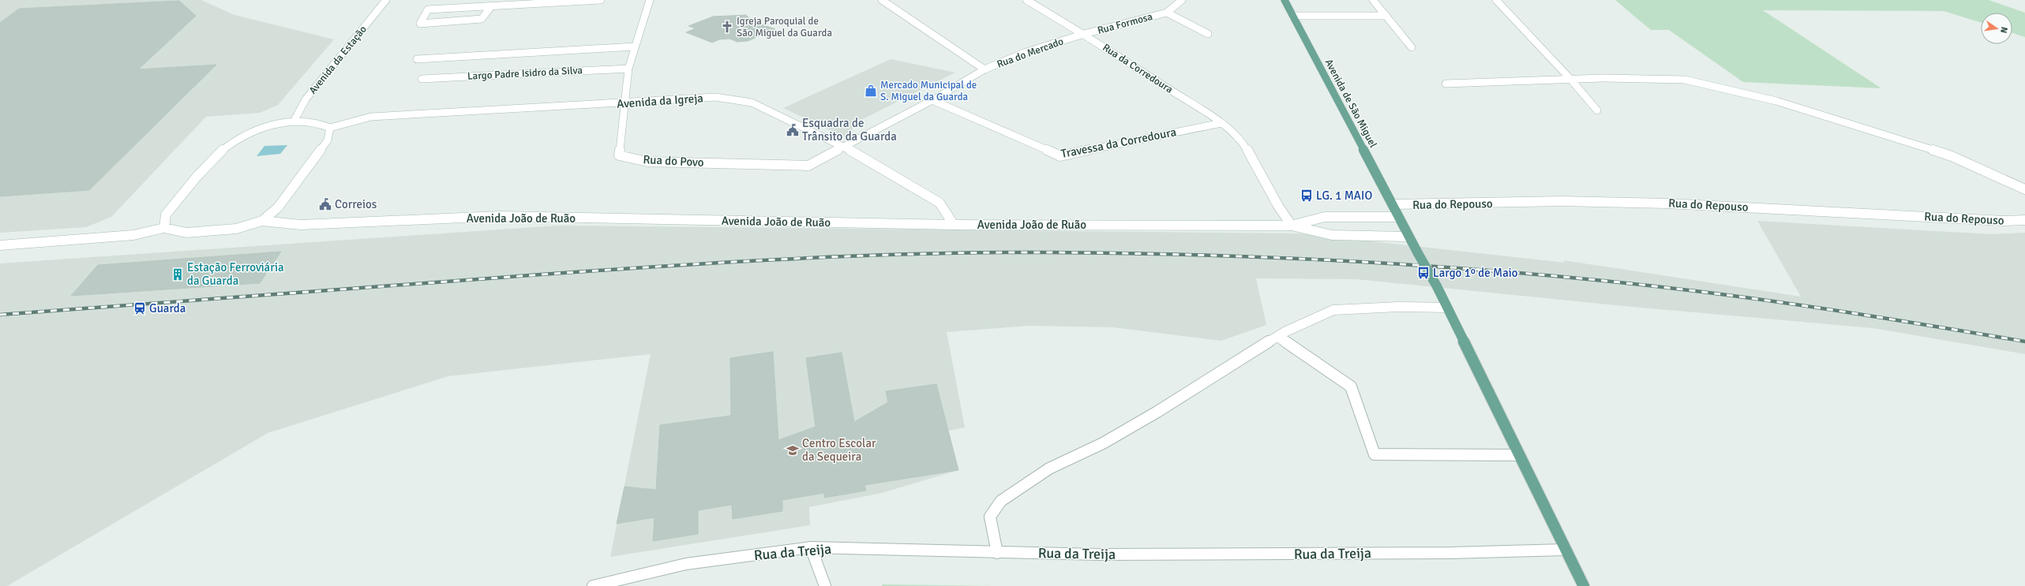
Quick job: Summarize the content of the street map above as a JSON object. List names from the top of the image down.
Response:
{
  "streets": {
    "main road": ["Avenida de São Miguel"],
    "street": [
      "Rua Formosa",
      "Rua do Mercado",
      "Avenida da Estação",
      "Rua da Corredoura",
      "Largo Padre Isidro da Silva",
      "Avenida da Igreja",
      "Travessa da Corredoura",
      "Rua do Povo",
      "Rua do Repouso",
      "Avenida João de Ruão",
      "Rua da Treija"
    ]
  },
  "crossings": [
    ["Rua Formosa", "Rua do Mercado"],
    ["Rua Formosa", "Rua da Corredoura"],
    ["Rua do Mercado", "Rua da Corredoura"],
    ["Rua do Mercado", "Avenida da Igreja"],
    ["Rua do Mercado", "Travessa da Corredoura"],
    ["Rua do Mercado", "Rua do Povo"],
    ["Rua da Corredoura", "Travessa da Corredoura"],
    ["Rua da Corredoura", "Avenida João de Ruão"],
    ["Largo Padre Isidro da Silva", "Rua do Povo"],
    ["Avenida da Igreja", "Rua do Povo"],
    ["Avenida da Igreja", "Avenida João de Ruão"],
    ["Avenida de São Miguel", "Rua do Repouso"],
    ["Avenida de São Miguel", "Rua da Treija"]
  ],
  "places": {
    "church": ["Igreja Paroquial de São Miguel da Guarda"],
    "shop": ["Mercado Municipal de S. Miguel da Guarda"],
    "public building": ["Esquadra de Trânsito da Guarda", "Correios"],
    "bus stop": ["LG. 1 MAIO", "Largo 1º de Maio"],
    "building": ["Estação Ferroviária da Guarda"],
    "station": ["Guarda"],
    "school or university": ["Centro Escolar da Sequeira"]
  },
  "north": "right"
}
